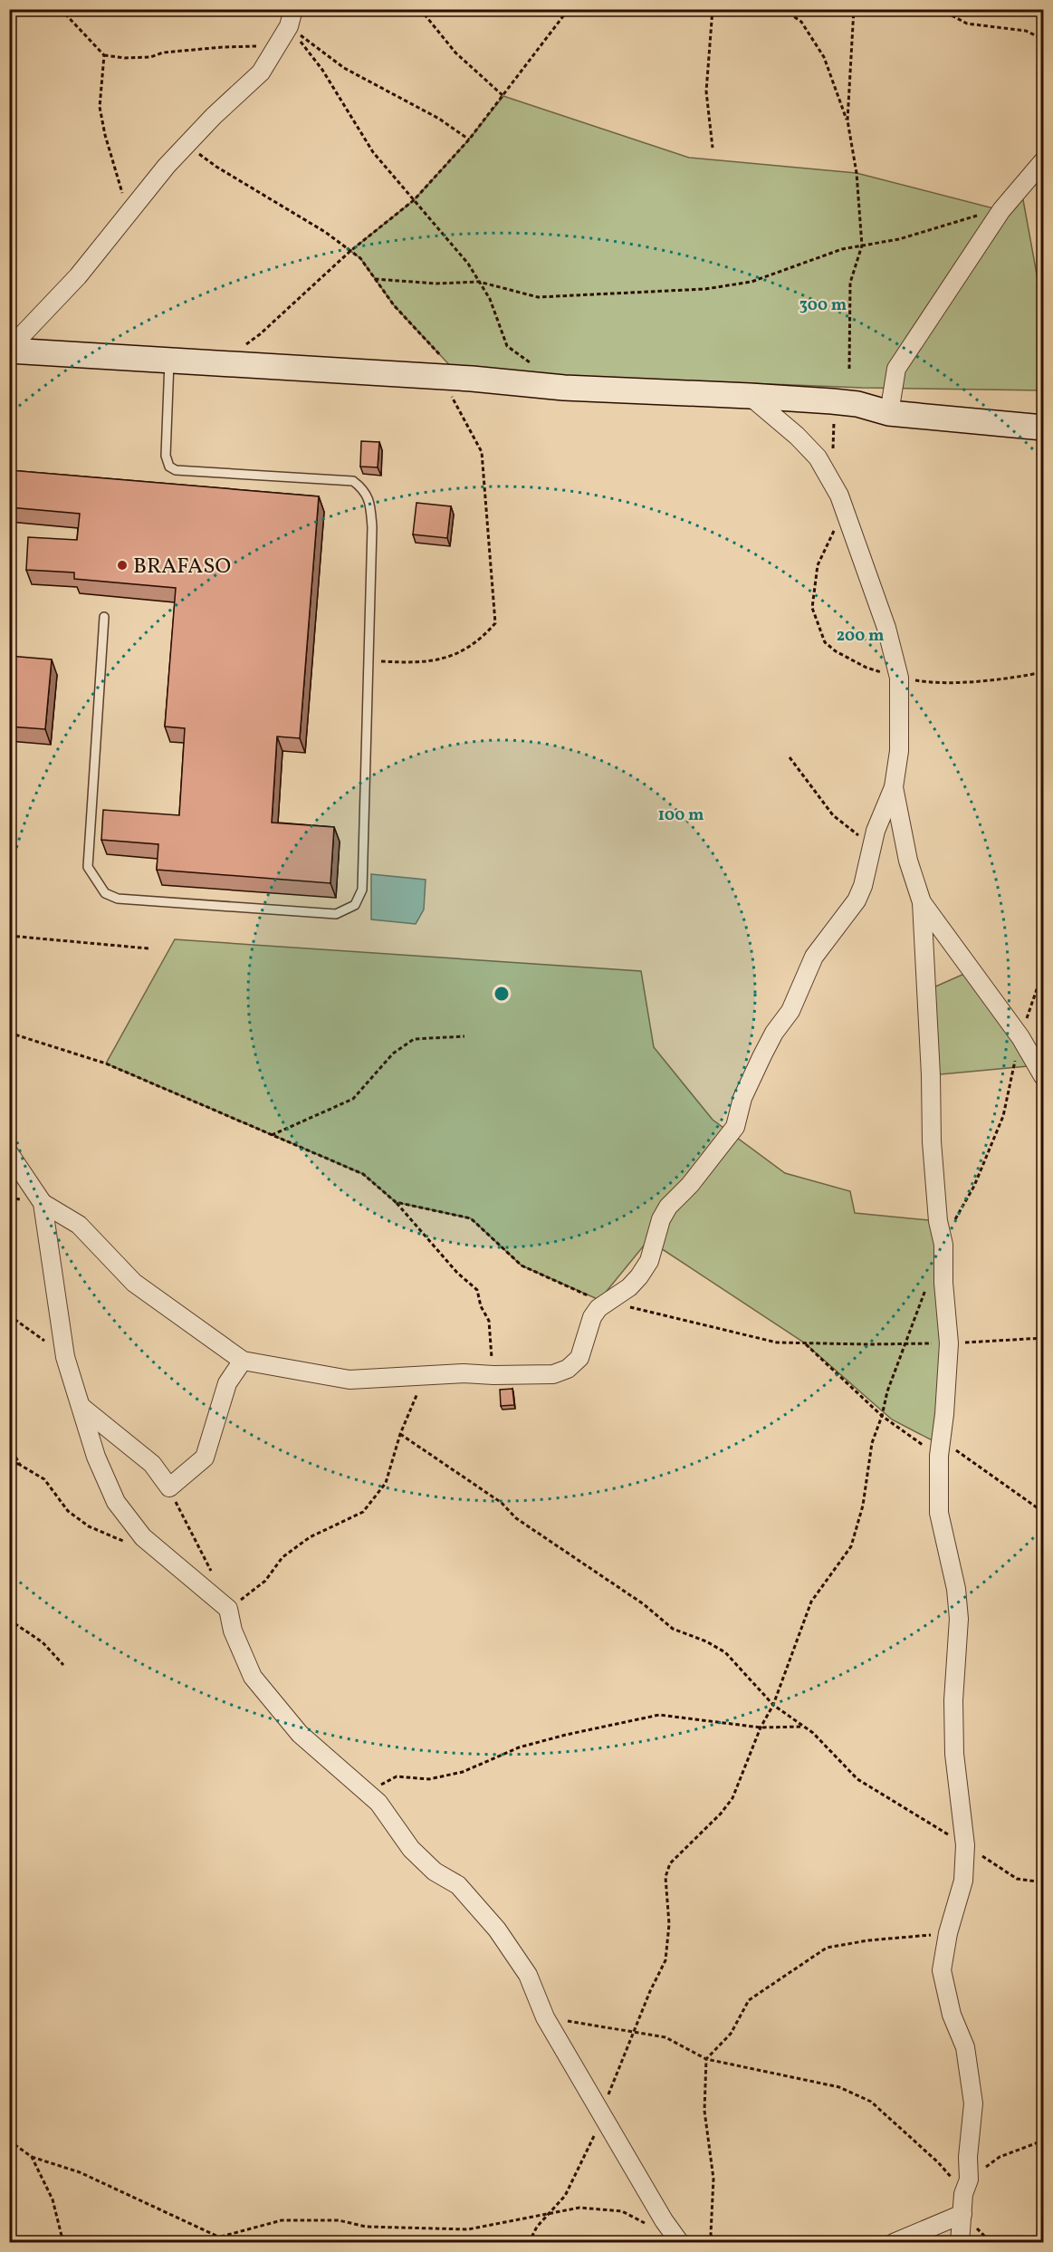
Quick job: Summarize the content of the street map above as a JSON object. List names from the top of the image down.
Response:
{
  "places": ["BRAFASO"],
  "rings": ["300 m", "200 m", "100 m"]
}
